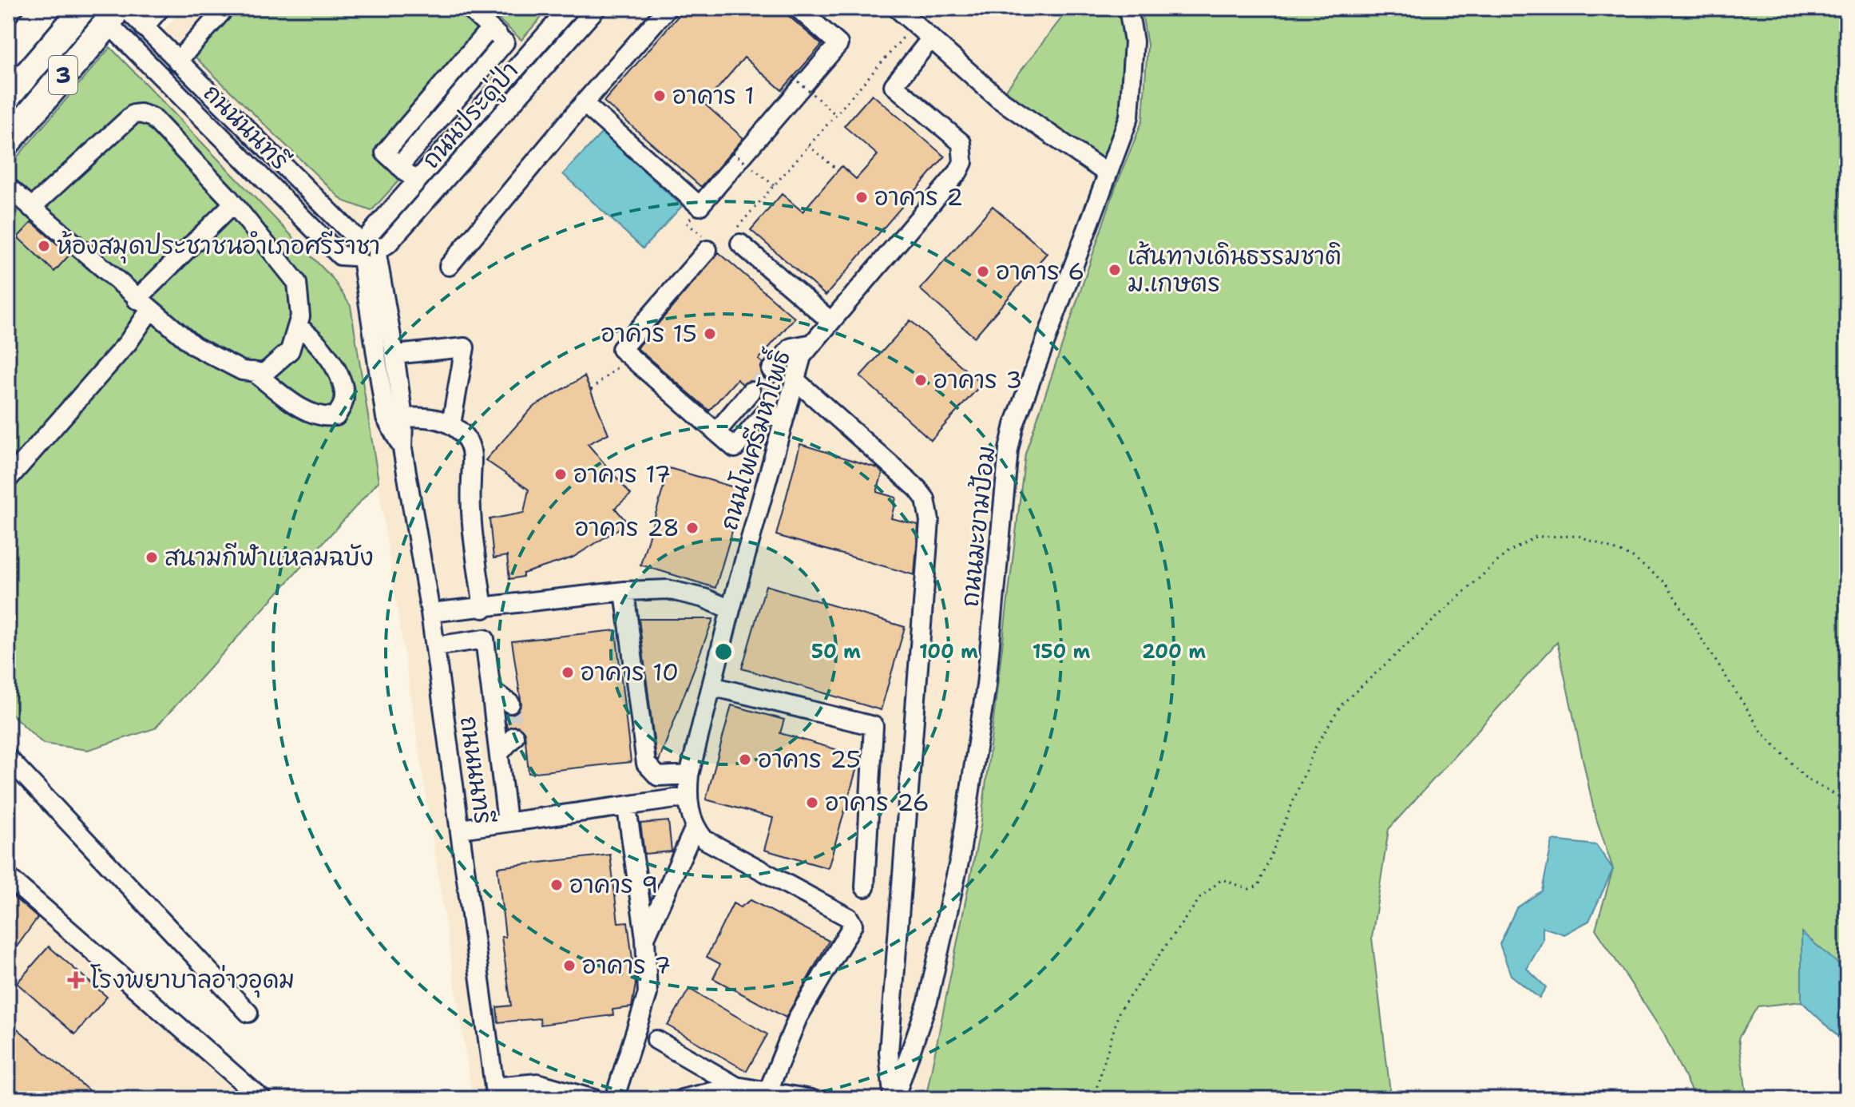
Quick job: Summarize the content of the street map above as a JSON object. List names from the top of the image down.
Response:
{
  "streets": {
    "highway": ["3"],
    "street": [
      "ถนนประดู่ป่า",
      "ถนนนนทรี",
      "ถนนโพศรีมหาโพธิ์",
      "ถนนมะขามป้อม"
    ]
  },
  "crossings": [
    ["3", "ถนนนนทรี"],
    ["ถนนประดู่ป่า", "ถนนนนทรี"]
  ],
  "places": {
    "other": [
      "อาคาร 1",
      "อาคาร 2",
      "ห้องสมุดประชาชนอำเภอศรีราชา",
      "เส้นทางเดินธรรมชาติ ม.เกษตร",
      "อาคาร 6",
      "อาคาร 15",
      "อาคาร 3",
      "อาคาร 17",
      "อาคาร 28",
      "สนามกีฬาแหลมฉบัง",
      "อาคาร 10",
      "อาคาร 25",
      "อาคาร 26",
      "อาคาร 9",
      "อาคาร 7"
    ],
    "health": ["โรงพยาบาลอ่าวอุดม"]
  },
  "rings": [
    "50 m",
    "100 m",
    "150 m",
    "200 m"
  ]
}
